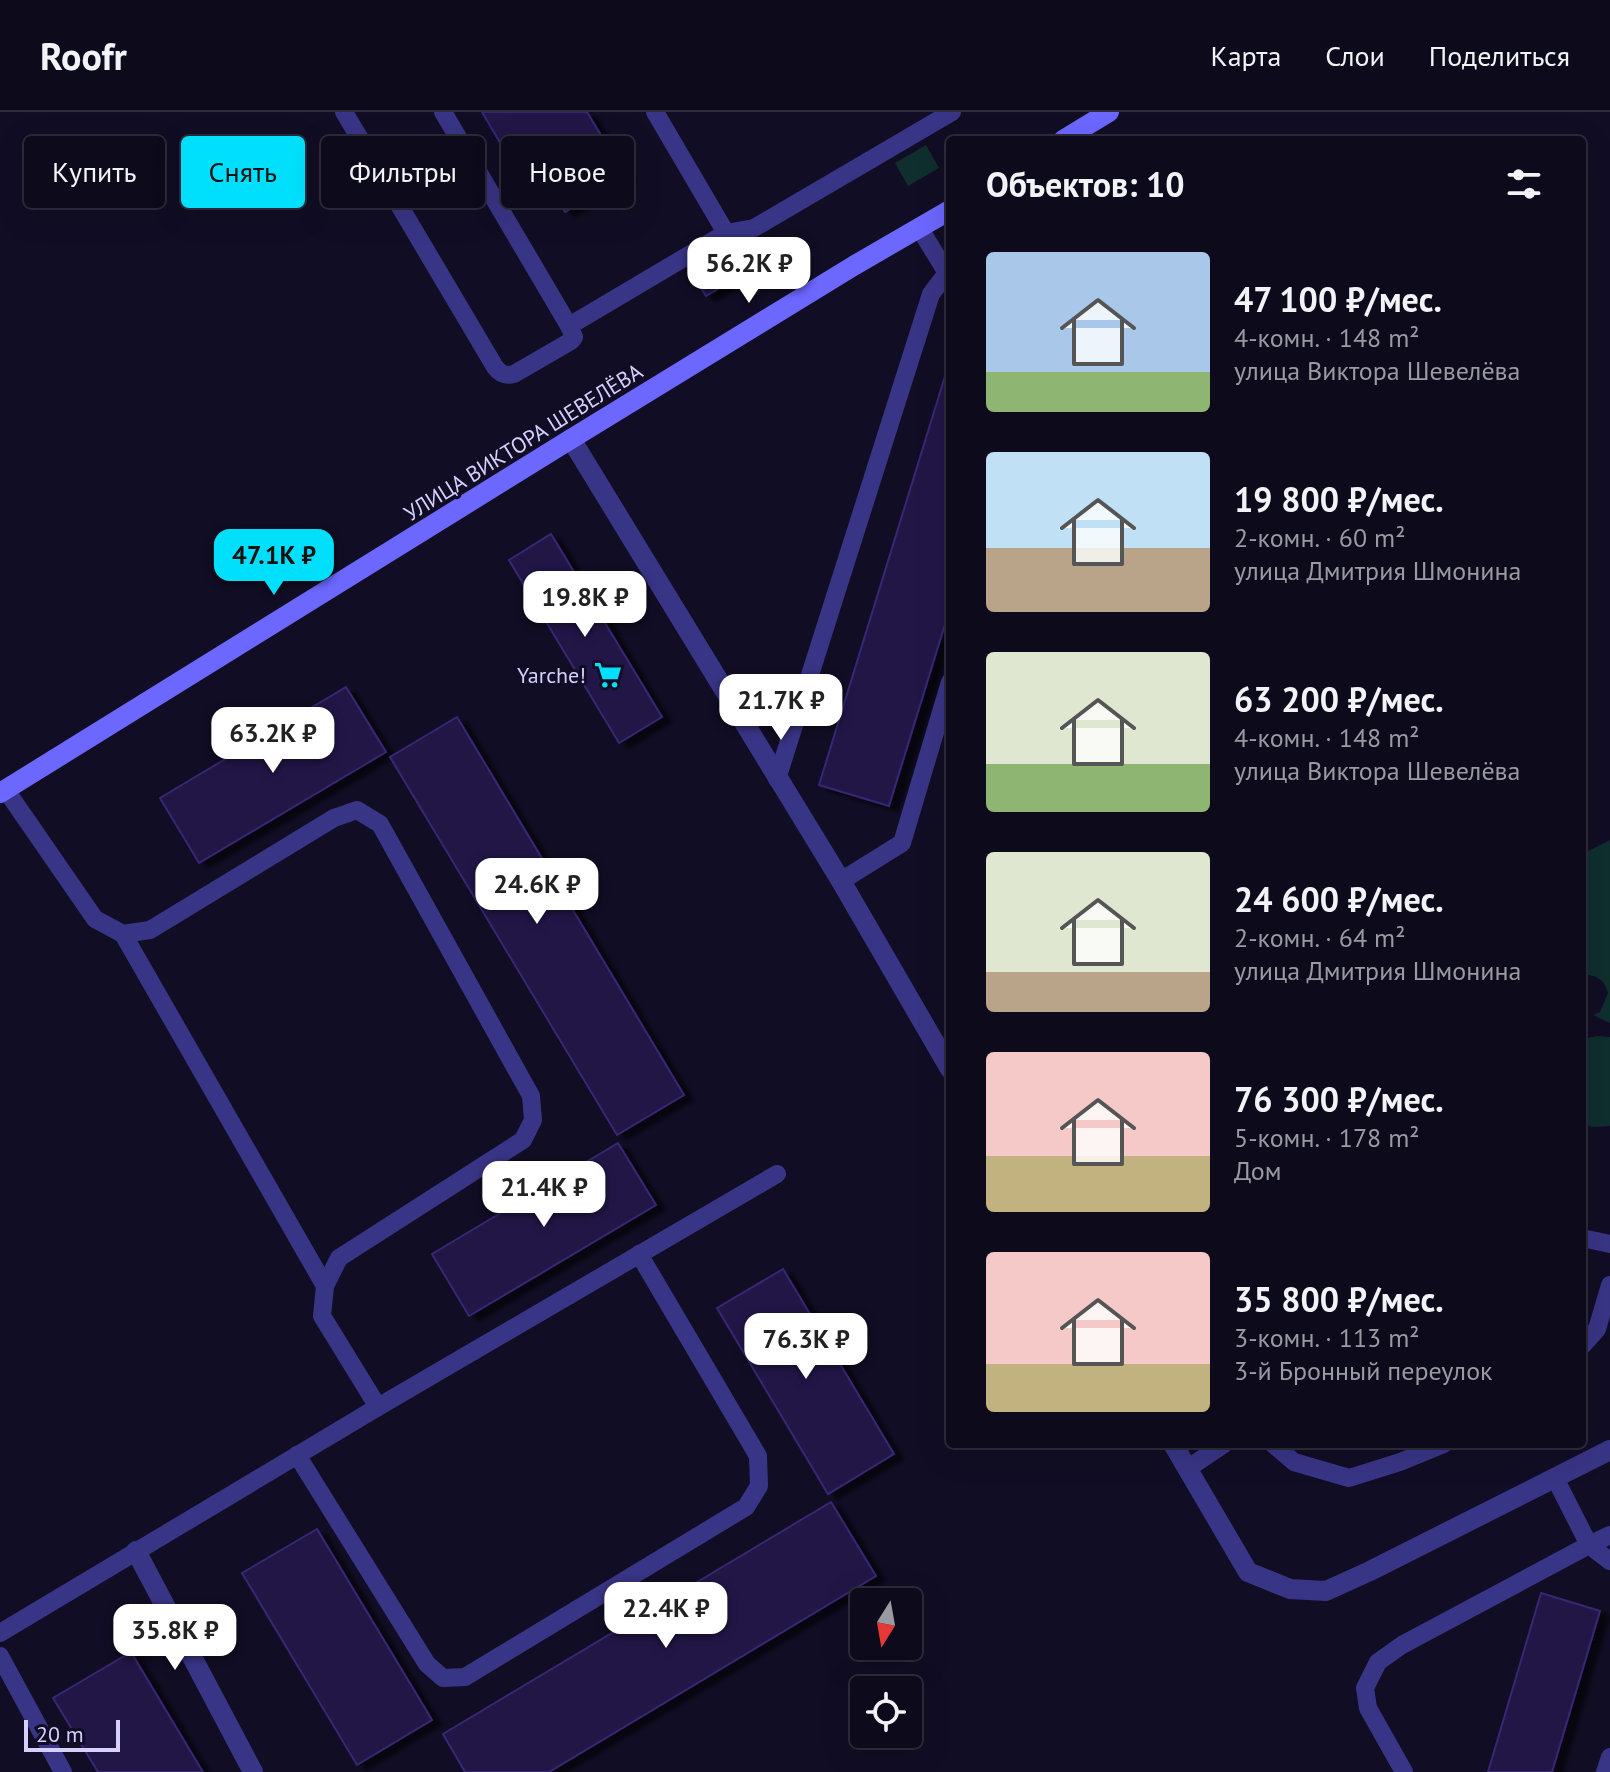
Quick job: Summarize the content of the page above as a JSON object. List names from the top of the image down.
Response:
{
  "streets": {
    "street": ["УЛИЦА ВИКТОРА ШЕВЕЛЁВА"]
  },
  "places": {
    "supermarket": ["Yarche!"]
  },
  "scale_bar": "20 m",
  "north": "bottom",
  "page": {
    "header": "Roofr",
    "nav": ["Карта", "Слои", "Поделиться"],
    "chip": [
      "Купить",
      "Снять",
      "Фильтры",
      "Новое"
    ],
    "heading": "Объектов: 10",
    "list": [
      {
        "name": "47 100 ₽/мес.",
        "note": "4-комн. · 148 m² · улица Виктора Шевелёва"
      },
      {
        "name": "19 800 ₽/мес.",
        "note": "2-комн. · 60 m² · улица Дмитрия Шмонина"
      },
      {
        "name": "63 200 ₽/мес.",
        "note": "4-комн. · 148 m² · улица Виктора Шевелёва"
      },
      {
        "name": "24 600 ₽/мес.",
        "note": "2-комн. · 64 m² · улица Дмитрия Шмонина"
      },
      {
        "name": "76 300 ₽/мес.",
        "note": "5-комн. · 178 m² · Дом"
      },
      {
        "name": "35 800 ₽/мес.",
        "note": "3-комн. · 113 m² · 3-й Бронный переулок"
      }
    ],
    "price": [
      "56.2K ₽",
      "47.1K ₽",
      "19.8K ₽",
      "21.7K ₽",
      "63.2K ₽",
      "24.6K ₽",
      "21.4K ₽",
      "76.3K ₽",
      "22.4K ₽",
      "35.8K ₽"
    ],
    "scale": "20 m"
  }
}
